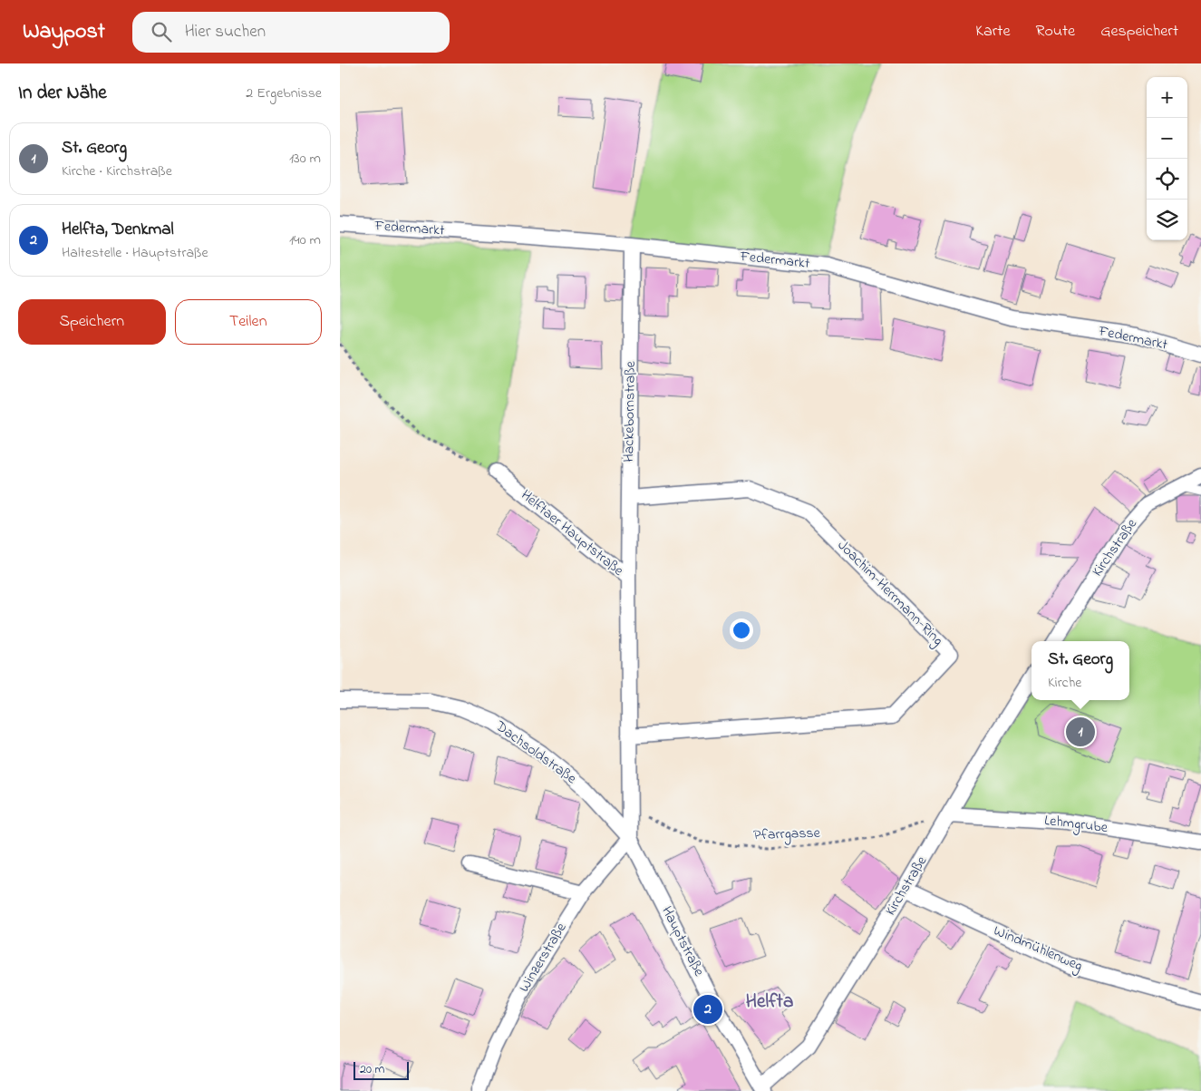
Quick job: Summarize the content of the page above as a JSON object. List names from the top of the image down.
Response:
{
  "streets": {
    "street": [
      "Federmarkt",
      "Hackebornstraße",
      "Helftaer Hauptstraße",
      "Kirchstraße",
      "Joachim-Herrmann-Ring",
      "Dachsoldstraße",
      "Lehmgrube",
      "Hauptstraße",
      "Windmühlenweg",
      "Winzerstraße"
    ],
    "path": ["Pfarrgasse"]
  },
  "crossings": [
    ["Federmarkt", "Hackebornstraße"],
    ["Hackebornstraße", "Helftaer Hauptstraße"],
    ["Hackebornstraße", "Joachim-Herrmann-Ring"],
    ["Helftaer Hauptstraße", "Joachim-Herrmann-Ring"],
    ["Helftaer Hauptstraße", "Dachsoldstraße"],
    ["Helftaer Hauptstraße", "Pfarrgasse"],
    ["Helftaer Hauptstraße", "Hauptstraße"],
    ["Helftaer Hauptstraße", "Winzerstraße"],
    ["Kirchstraße", "Lehmgrube"],
    ["Kirchstraße", "Pfarrgasse"],
    ["Kirchstraße", "Hauptstraße"],
    ["Kirchstraße", "Windmühlenweg"],
    ["Dachsoldstraße", "Hauptstraße"],
    ["Dachsoldstraße", "Winzerstraße"],
    ["Lehmgrube", "Pfarrgasse"],
    ["Hauptstraße", "Winzerstraße"]
  ],
  "districts": ["Helfta"],
  "scale_bar": "20 m",
  "page": {
    "header": "Waypost",
    "search": "Hier suchen",
    "nav": ["Karte", "Route", "Gespeichert"],
    "heading": ["In der Nähe", "2 Ergebnisse"],
    "map_buttons": ["+", "−"],
    "list": [
      {
        "mark": "1",
        "name": "St. Georg",
        "note": "Kirche · Kirchstraße",
        "value": "130 m"
      },
      {
        "mark": "2",
        "name": "Helfta, Denkmal",
        "note": "Haltestelle · Hauptstraße",
        "value": "140 m"
      }
    ],
    "buttons": ["Speichern", "Teilen"],
    "popup": ["St. Georg", "Kirche"],
    "pins": ["1", "2"],
    "scale": "20 m"
  }
}
